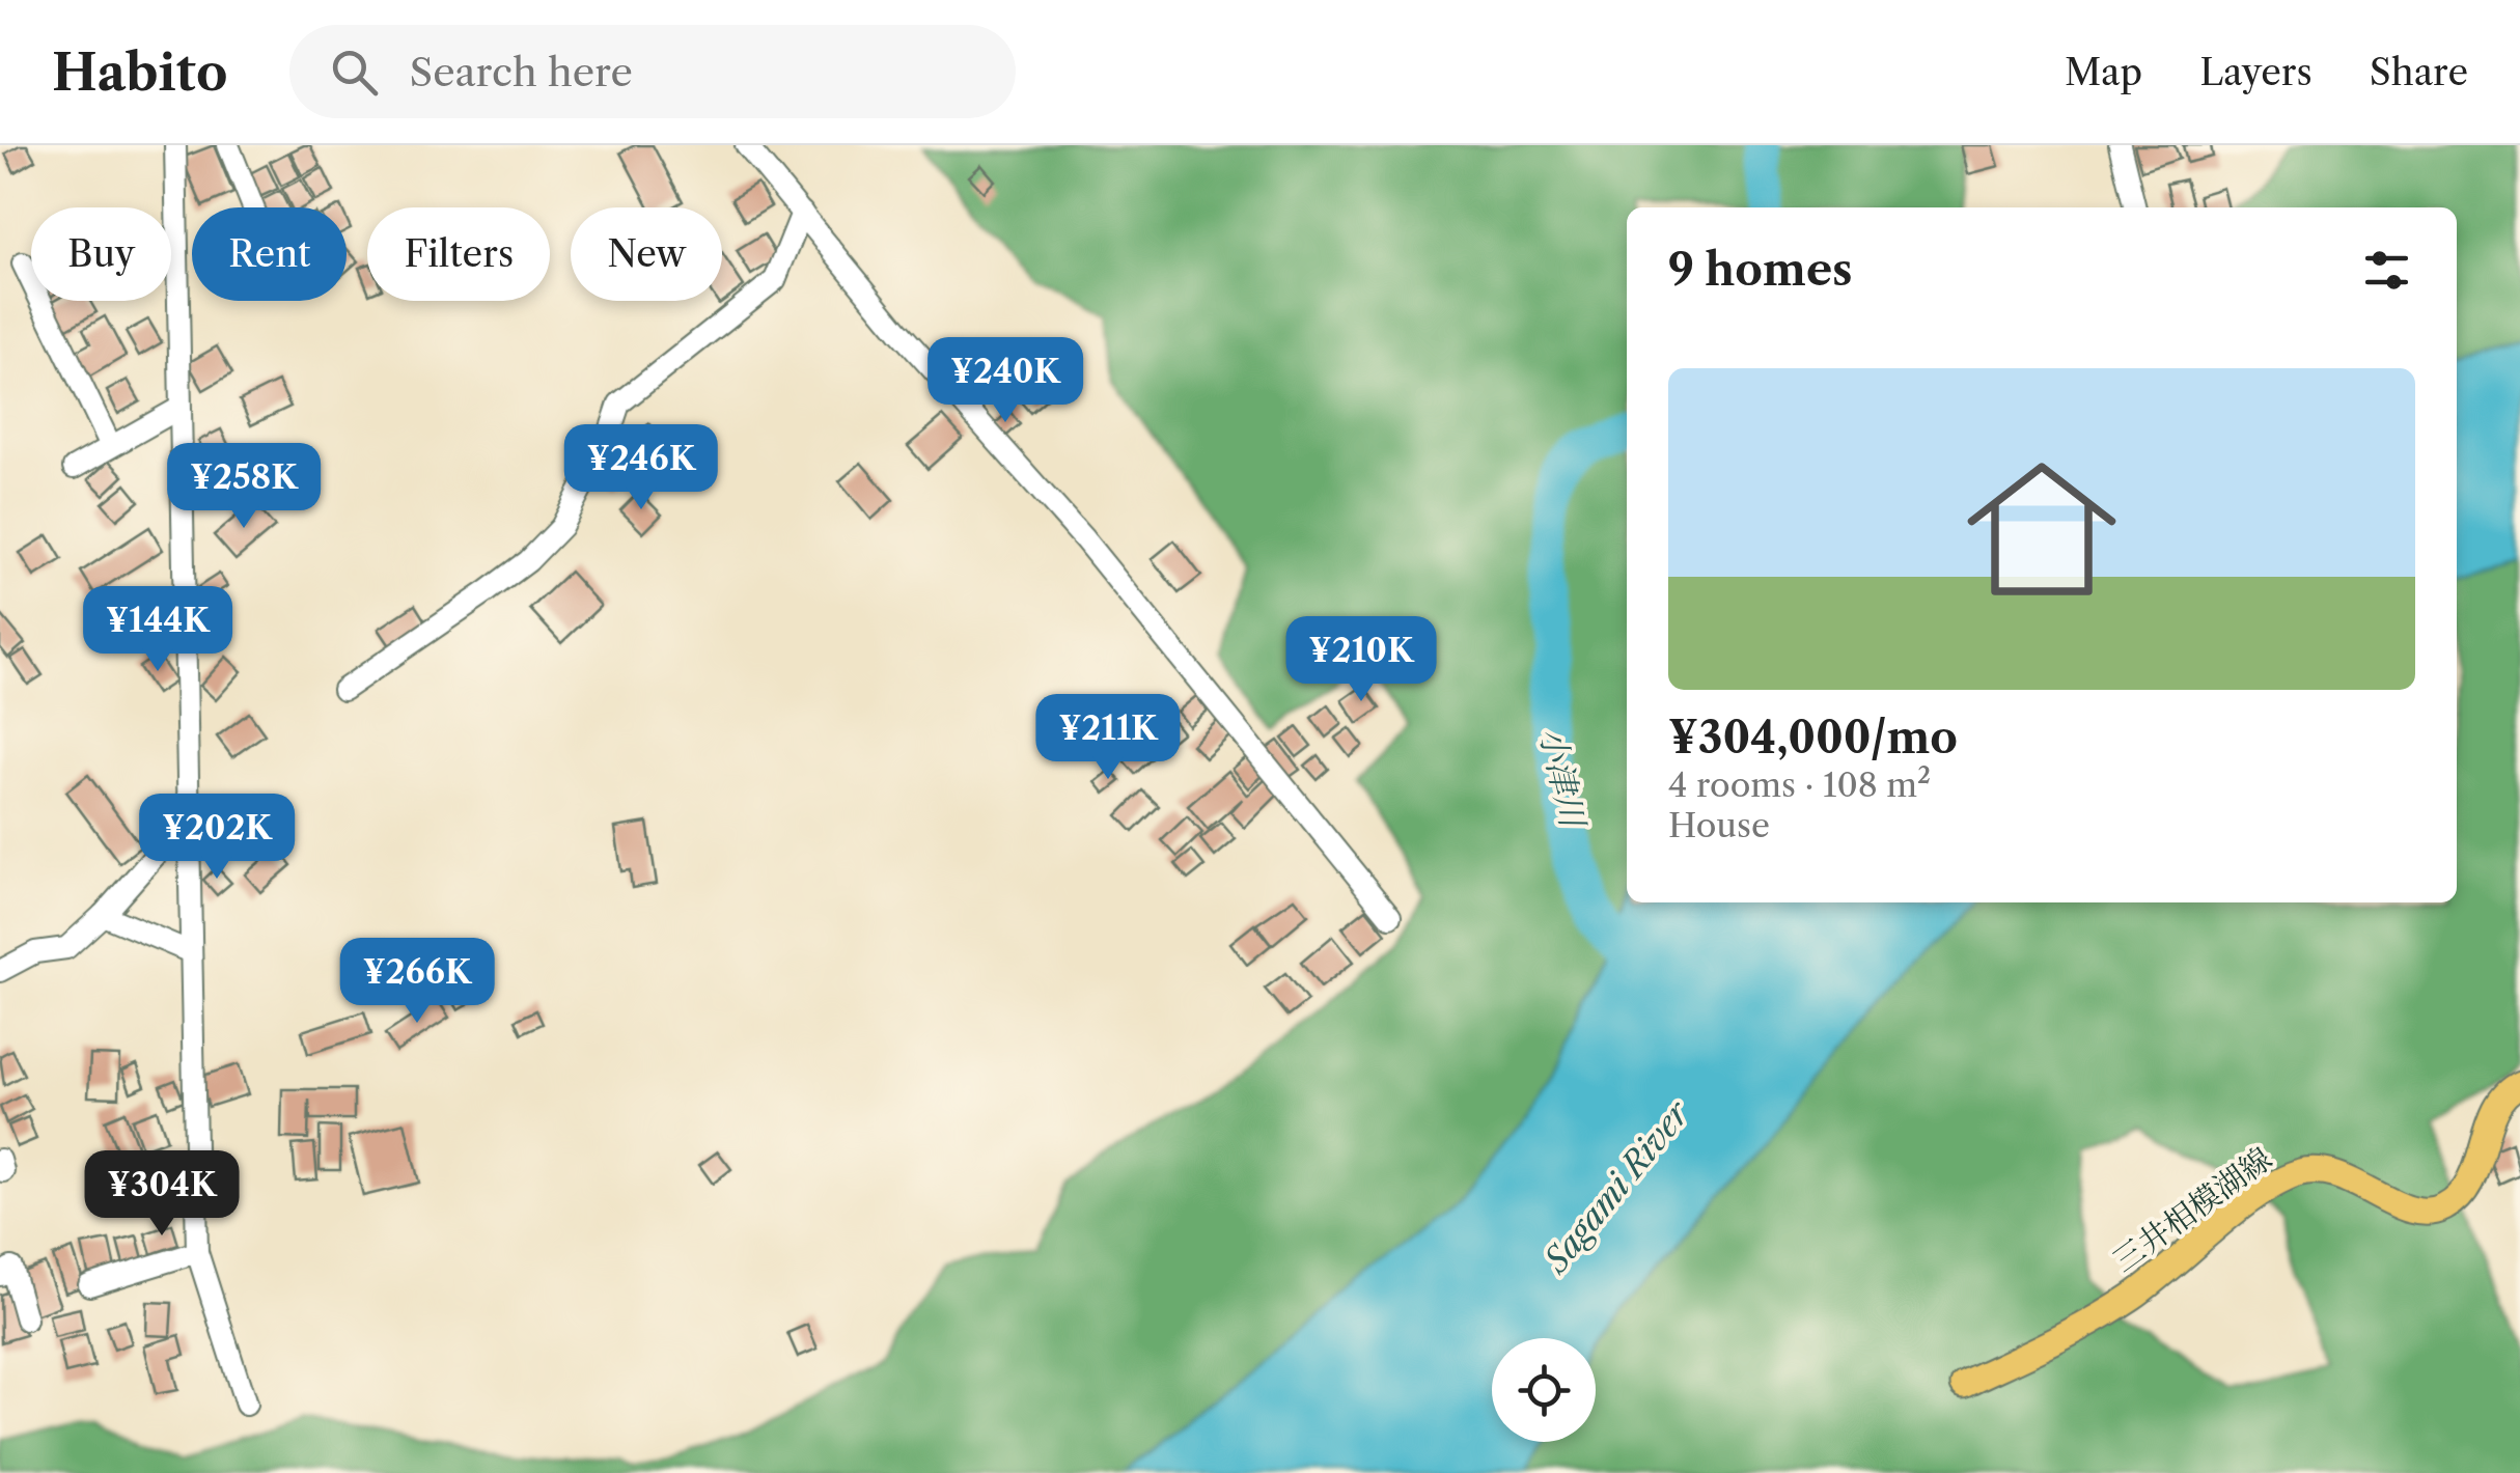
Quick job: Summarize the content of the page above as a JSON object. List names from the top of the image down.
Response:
{
  "streets": {
    "main road": ["三井相模湖線"]
  },
  "water": ["小津川", "Sagami River"],
  "page": {
    "header": "Habito",
    "search": "Search here",
    "nav": ["Map", "Layers", "Share"],
    "chip": [
      "Buy",
      "Rent",
      "Filters",
      "New"
    ],
    "heading": "9 homes",
    "list": [
      {
        "name": "¥304,000/mo",
        "note": "4 rooms · 108 m² · House"
      }
    ],
    "price": [
      "¥240K",
      "¥246K",
      "¥258K",
      "¥144K",
      "¥210K",
      "¥211K",
      "¥202K",
      "¥266K",
      "¥304K"
    ]
  }
}
